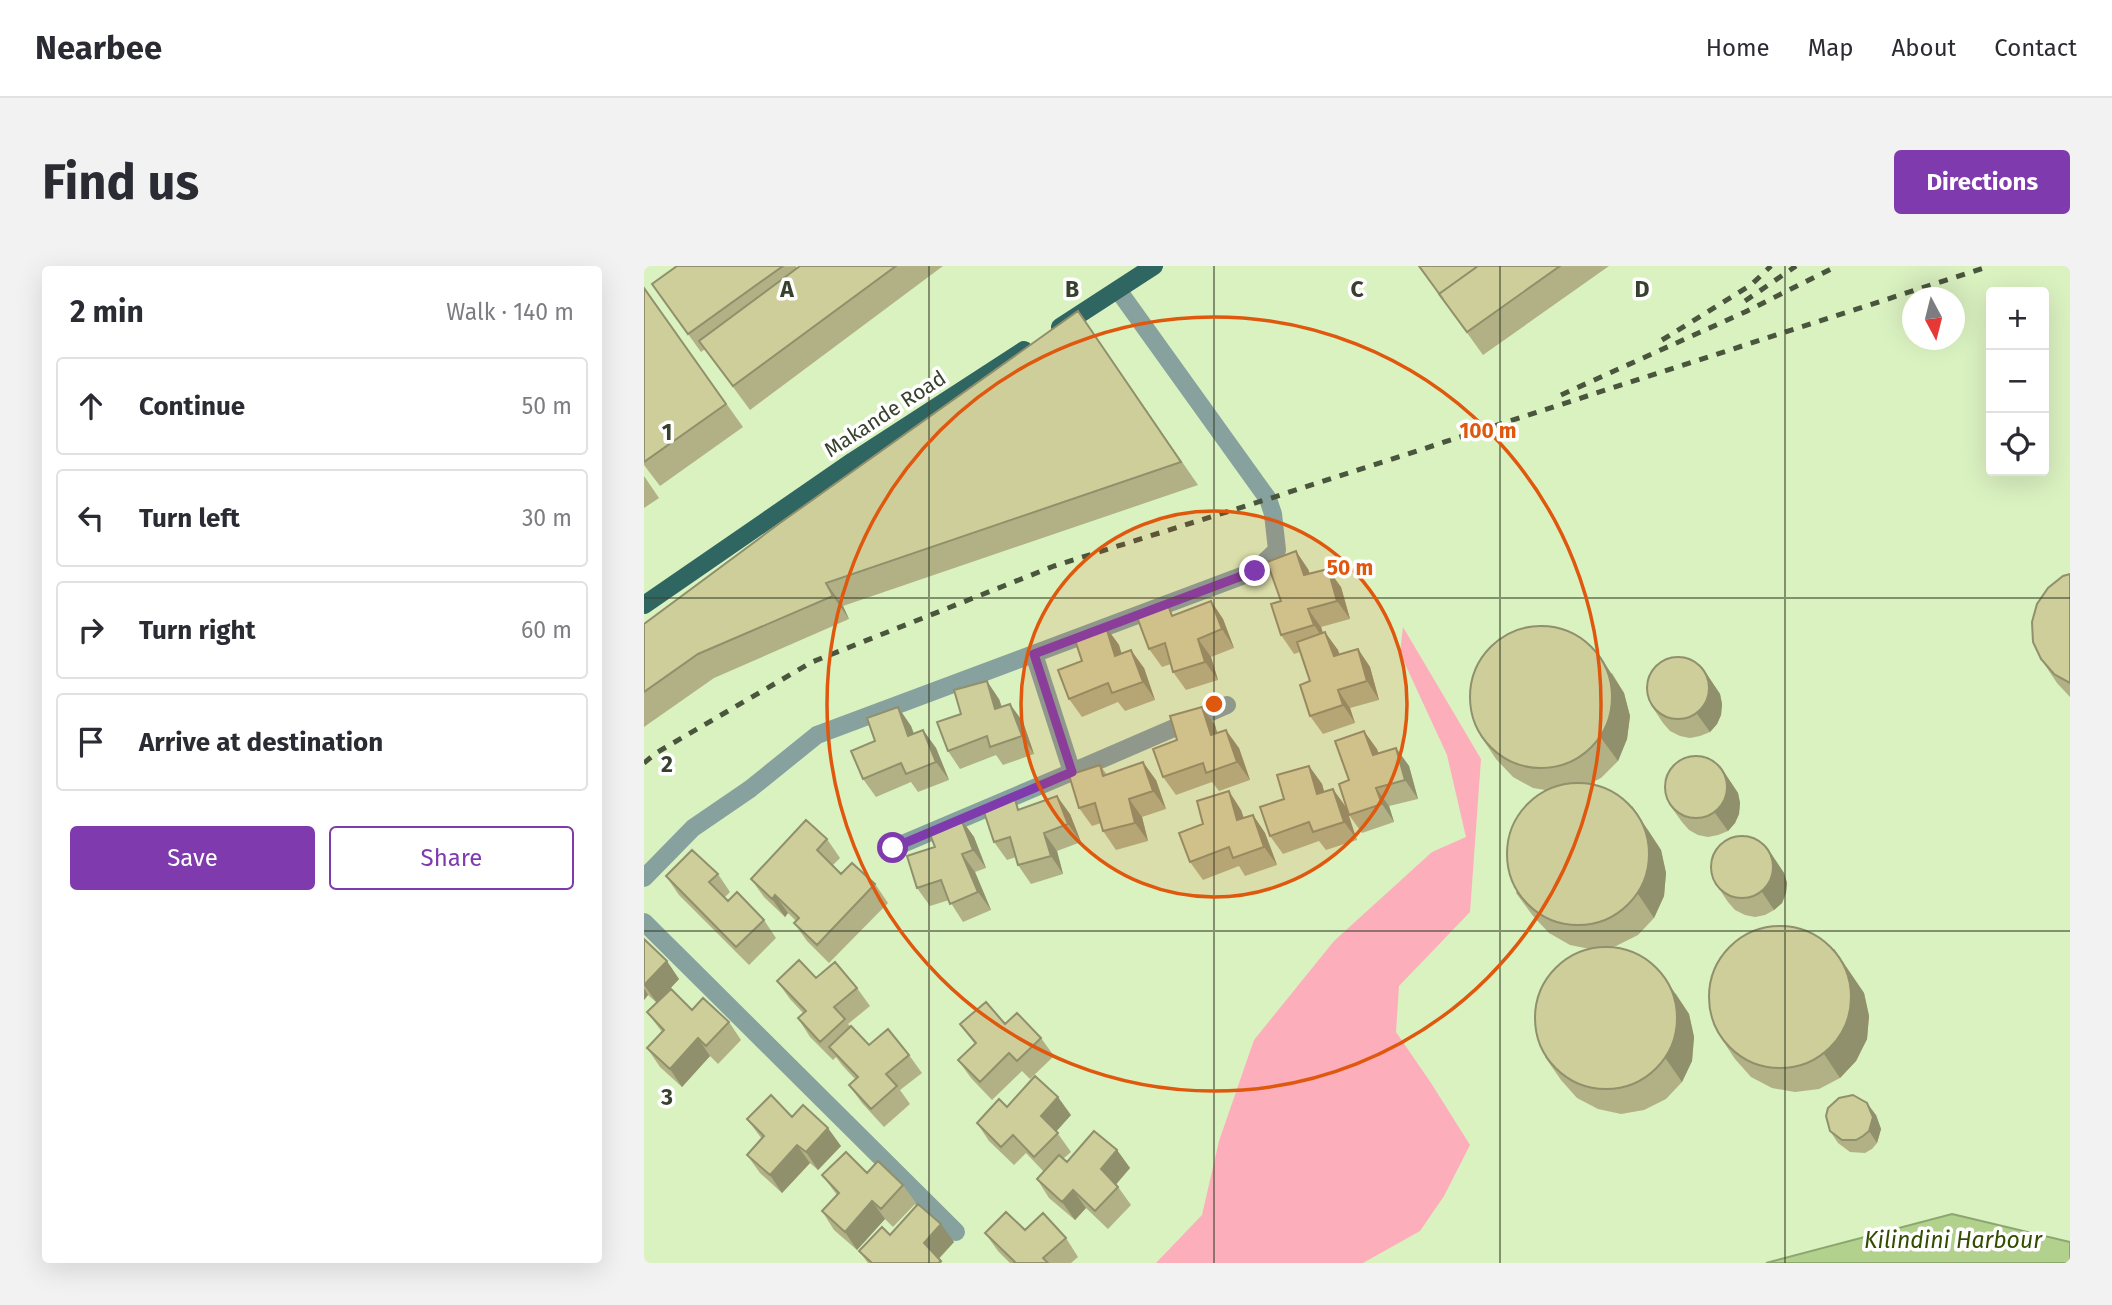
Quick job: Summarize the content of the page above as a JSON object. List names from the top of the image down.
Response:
{
  "streets": {
    "main road": ["Makande Road"]
  },
  "water": ["Kilindini Harbour"],
  "north": "bottom",
  "page": {
    "header": "Nearbee",
    "nav": [
      "Home",
      "Map",
      "About",
      "Contact"
    ],
    "buttons": [
      "Directions",
      ["Save", "Share"]
    ],
    "title": "Find us",
    "heading": ["2 min", "Walk · 140 m"],
    "map_buttons": ["+", "−"],
    "list": [
      ["Continue", "50 m"],
      ["Turn left", "30 m"],
      ["Turn right", "60 m"],
      "Arrive at destination"
    ]
  },
  "grid": {
    "columns": [
      "A",
      "B",
      "C",
      "D"
    ],
    "rows": ["1", "2", "3"]
  },
  "rings": ["100 m", "50 m"]
}
